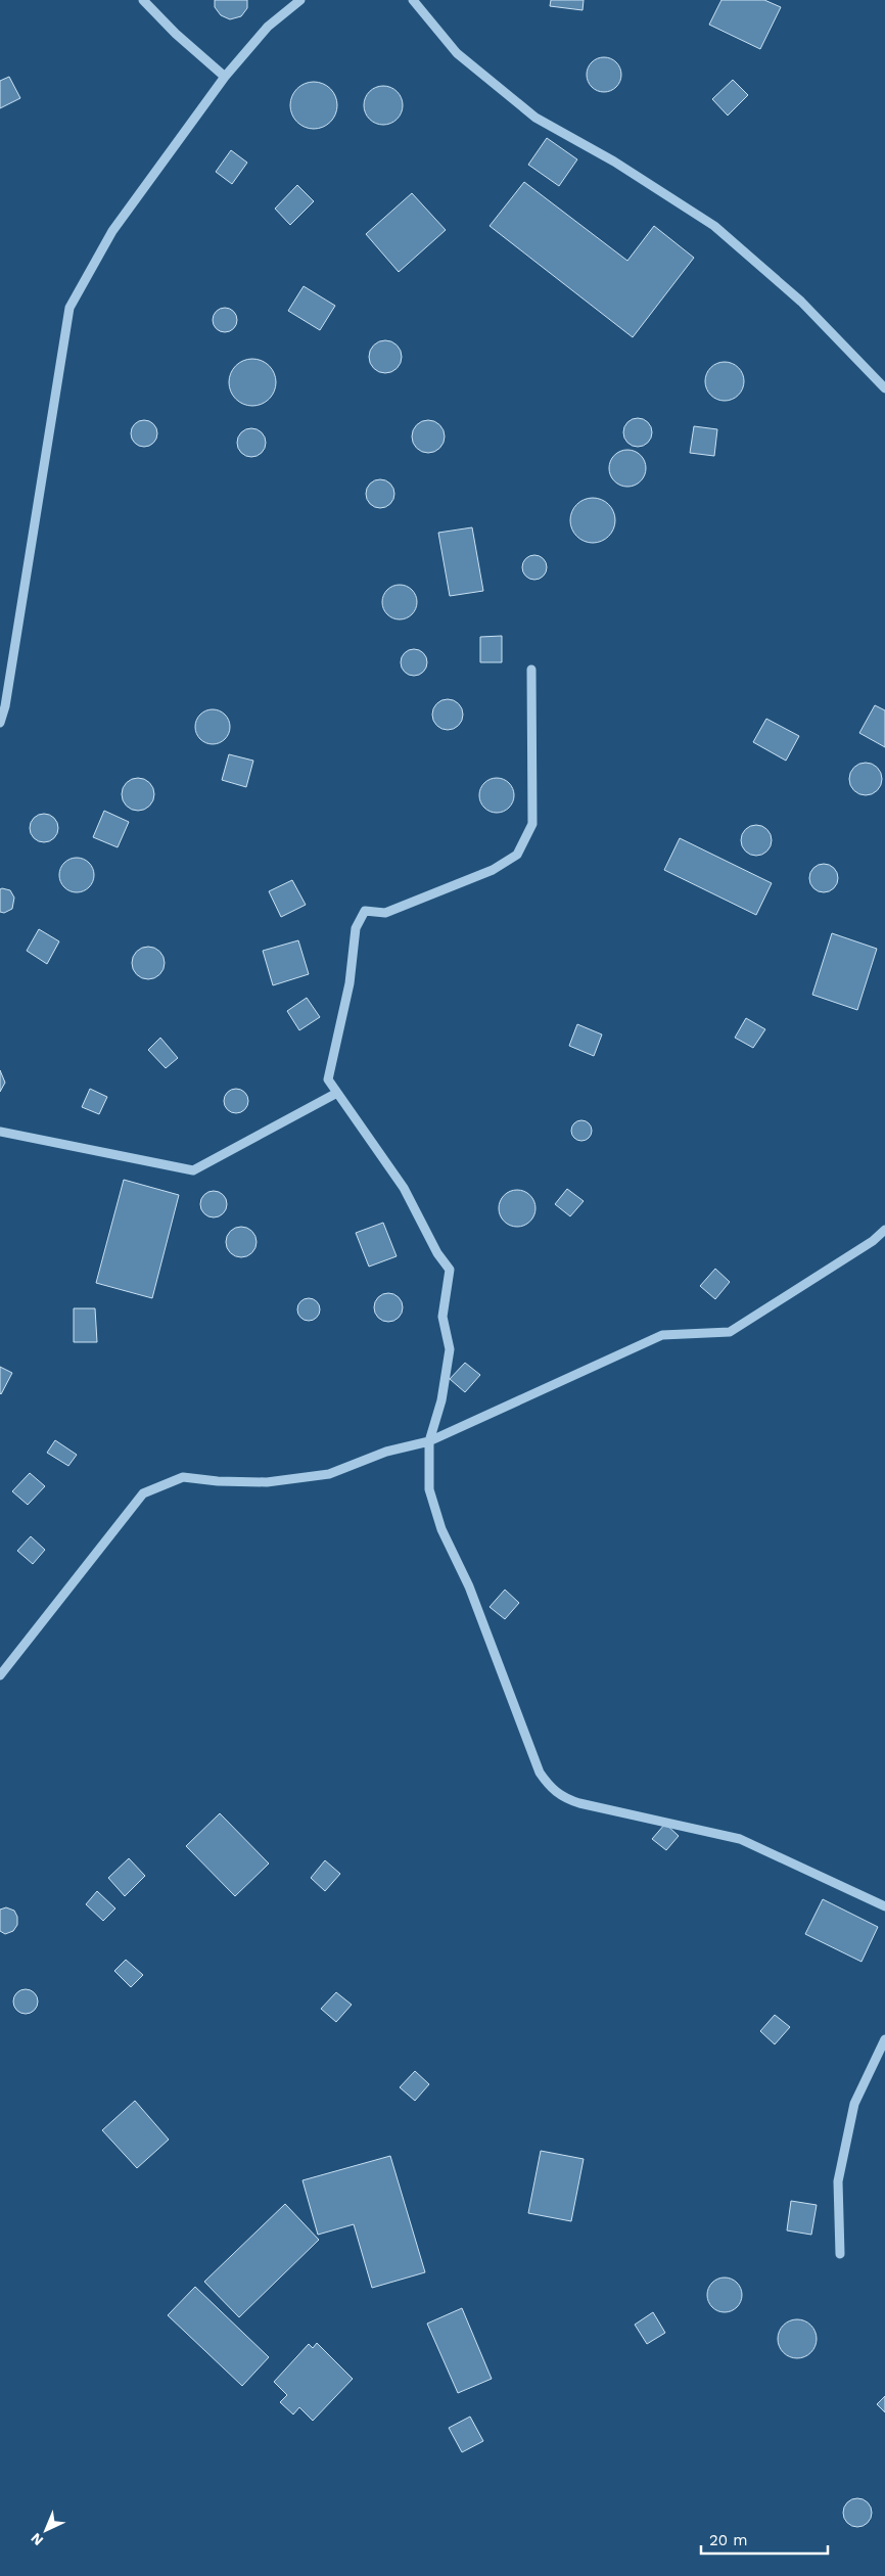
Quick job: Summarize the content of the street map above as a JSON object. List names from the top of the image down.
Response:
{
  "scale_bar": "20 m",
  "north": "bottom left"
}
